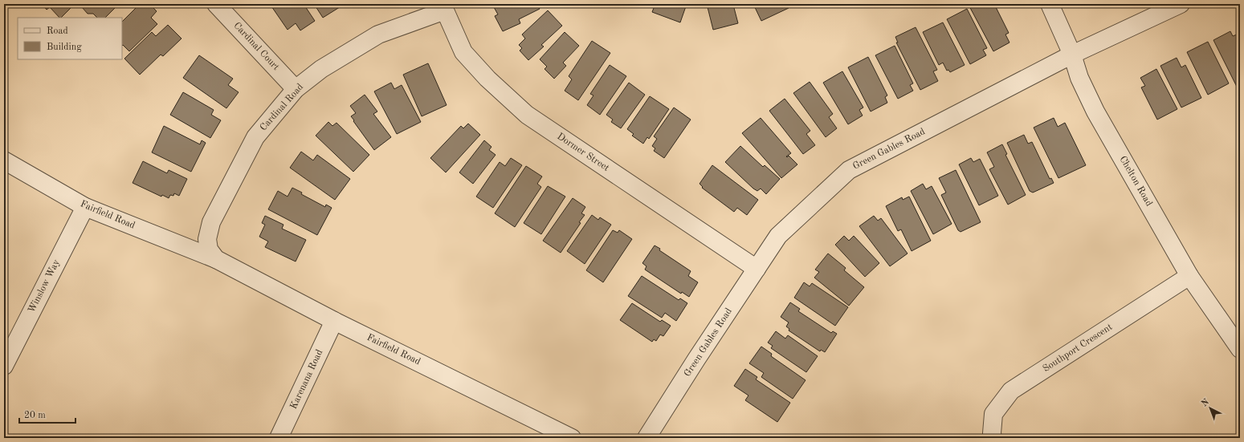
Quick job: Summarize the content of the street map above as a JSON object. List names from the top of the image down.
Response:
{
  "streets": {
    "street": [
      "Cardinal Court",
      "Cardinal Road",
      "Green Gables Road",
      "Dormer Street",
      "Chelton Road",
      "Fairfield Road",
      "Winslow Way",
      "Southport Crescent",
      "Karenana Road"
    ]
  },
  "crossings": [
    ["Cardinal Court", "Cardinal Road"],
    ["Cardinal Road", "Dormer Street"],
    ["Cardinal Road", "Fairfield Road"],
    ["Green Gables Road", "Dormer Street"],
    ["Green Gables Road", "Chelton Road"],
    ["Chelton Road", "Southport Crescent"],
    ["Fairfield Road", "Winslow Way"],
    ["Fairfield Road", "Karenana Road"]
  ],
  "legend": ["Road", "Building"],
  "scale_bar": "20 m",
  "north": "top left"
}
